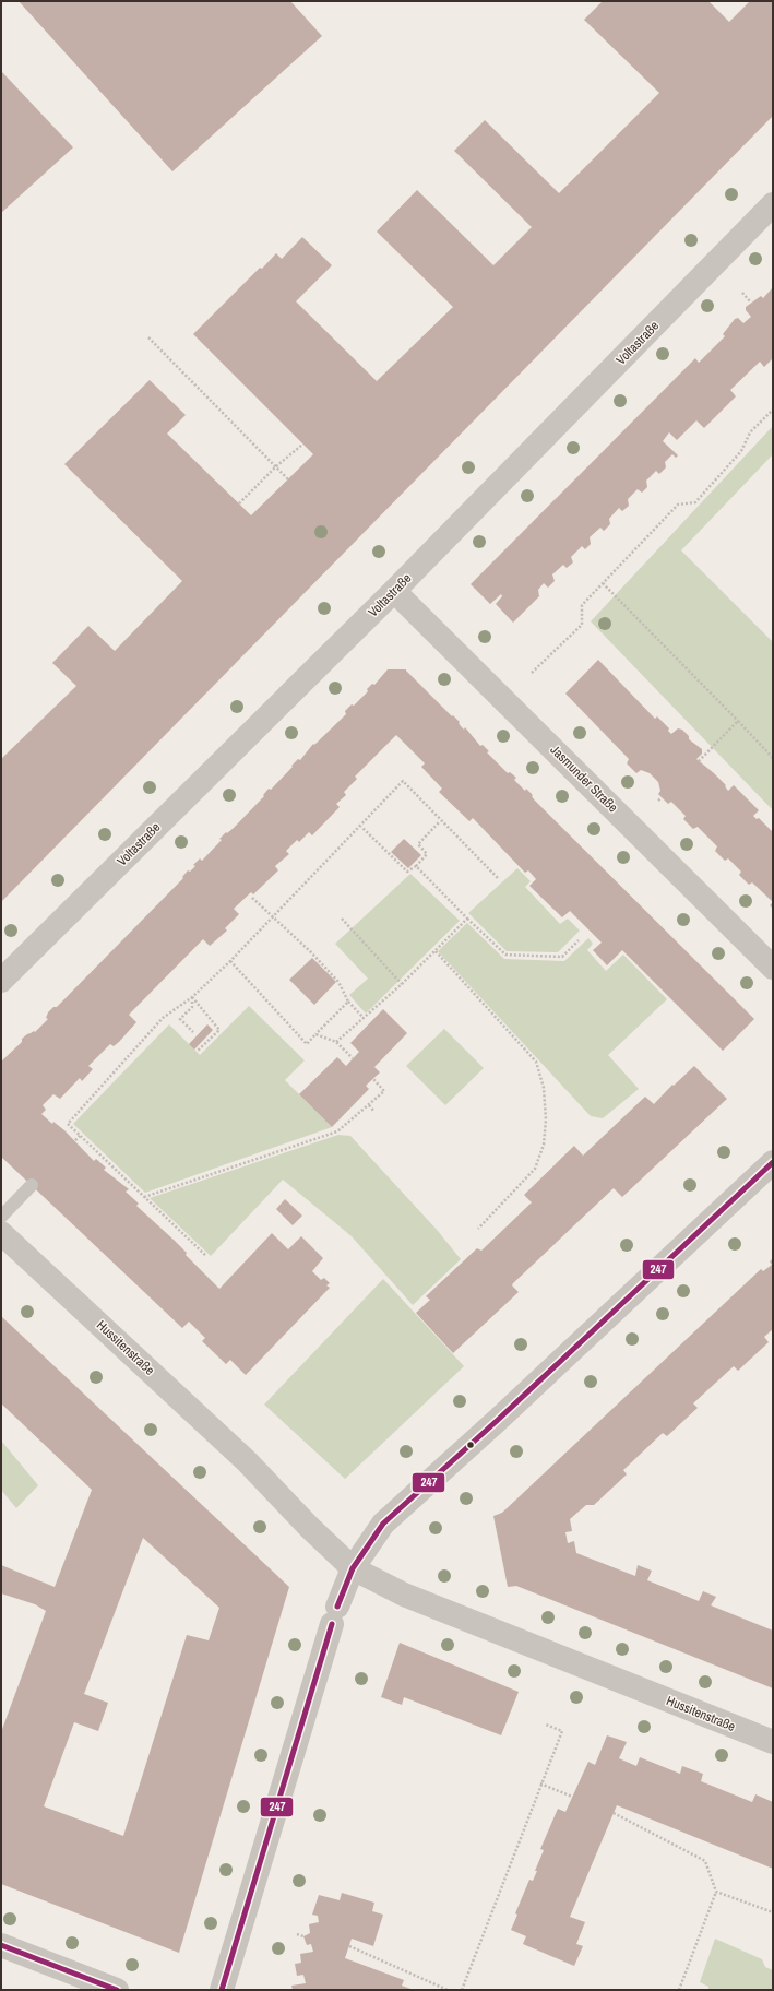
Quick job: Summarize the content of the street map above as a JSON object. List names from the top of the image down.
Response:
{
  "streets": {
    "street": ["Voltastraße", "Jasmunder Straße", "Hussitenstraße"]
  },
  "crossings": [
    ["Voltastraße", "Jasmunder Straße"]
  ],
  "lines": ["transit line 247"]
}
